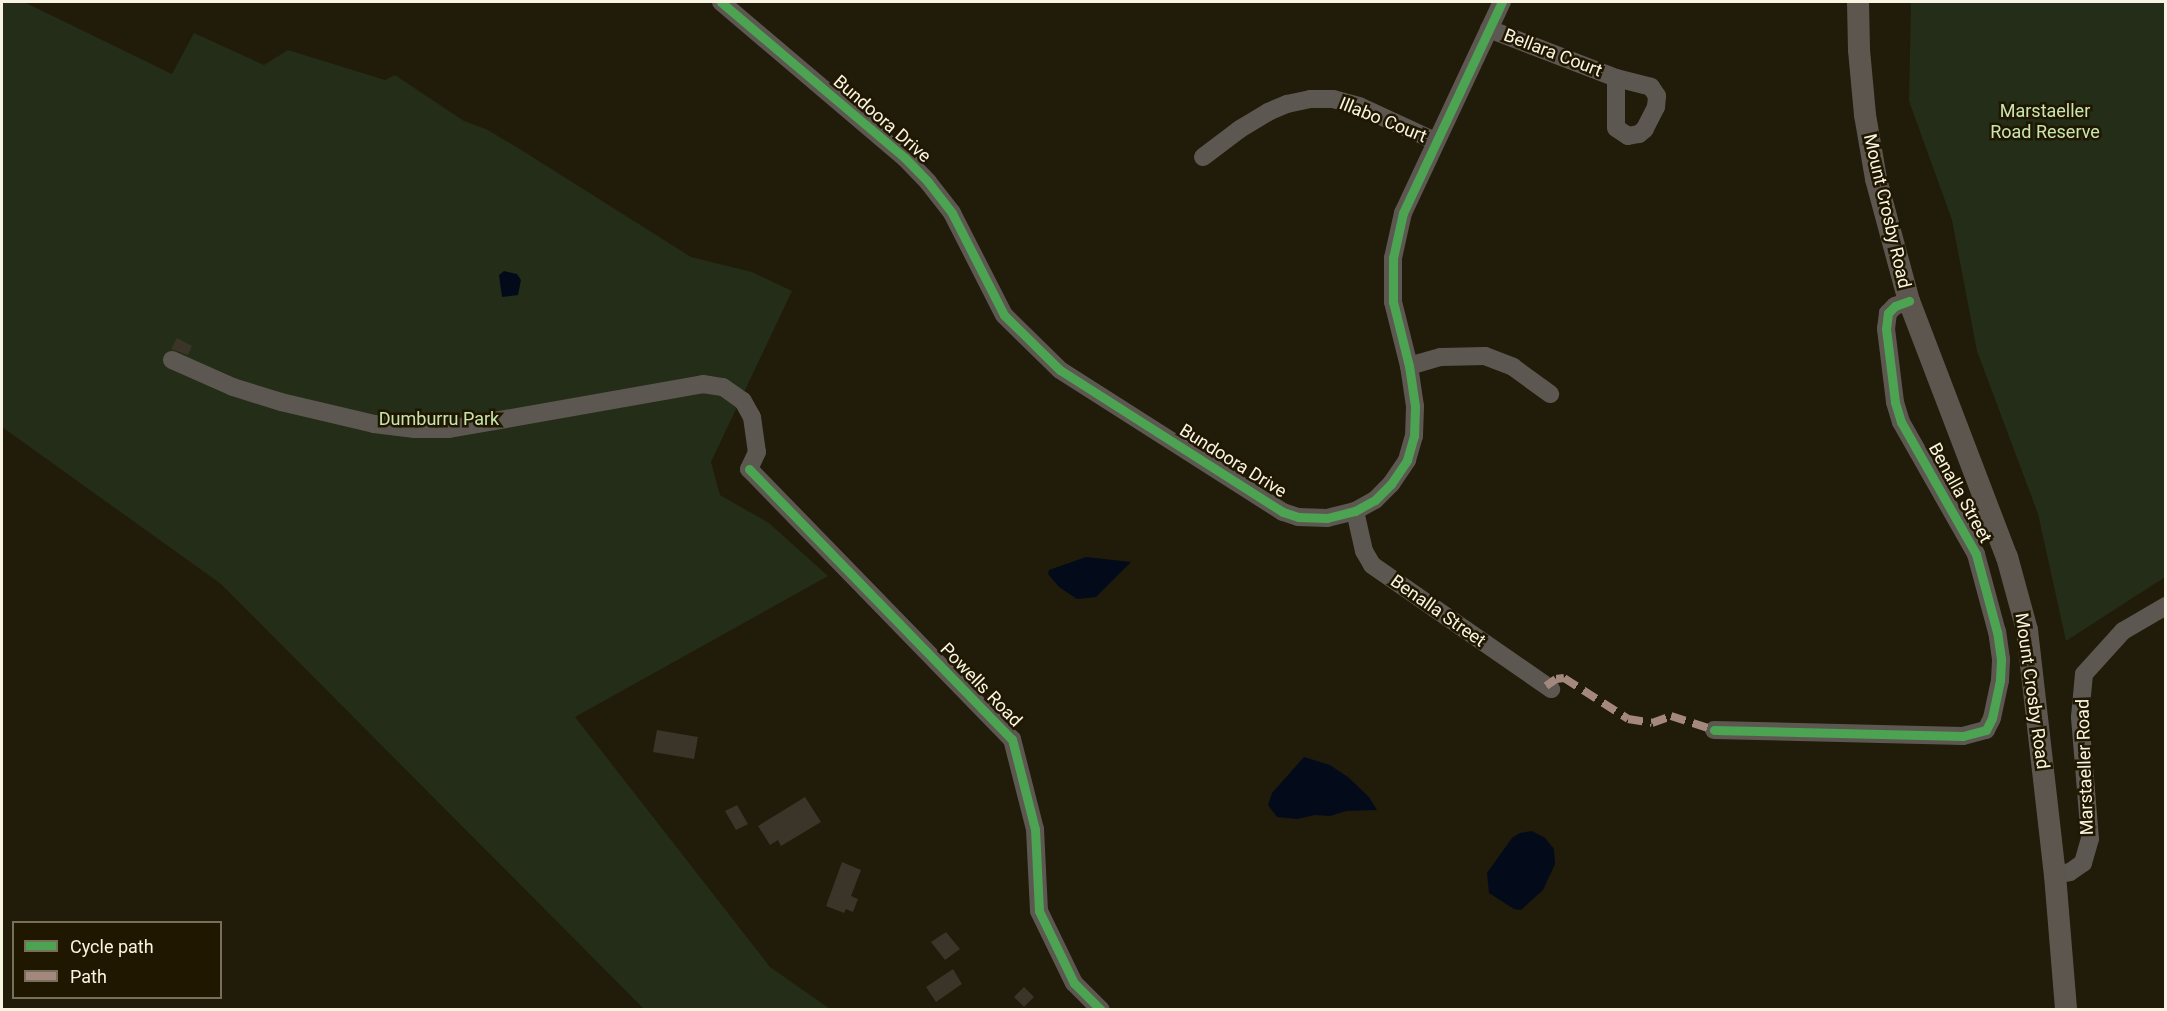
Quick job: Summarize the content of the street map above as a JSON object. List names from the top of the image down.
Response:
{
  "streets": {
    "main road": ["Mount Crosby Road"],
    "street": [
      "Bellara Court",
      "Bundoora Drive",
      "Illabo Court",
      "Benalla Street",
      "Powells Road",
      "Marstaeller Road"
    ]
  },
  "crossings": [
    ["Bellara Court", "Bundoora Drive"],
    ["Bundoora Drive", "Illabo Court"],
    ["Bundoora Drive", "Benalla Street"],
    ["Mount Crosby Road", "Benalla Street"],
    ["Mount Crosby Road", "Marstaeller Road"]
  ],
  "parks": ["Marstaeller Road Reserve", "Dumburru Park"],
  "legend": ["Cycle path", "Path"]
}
